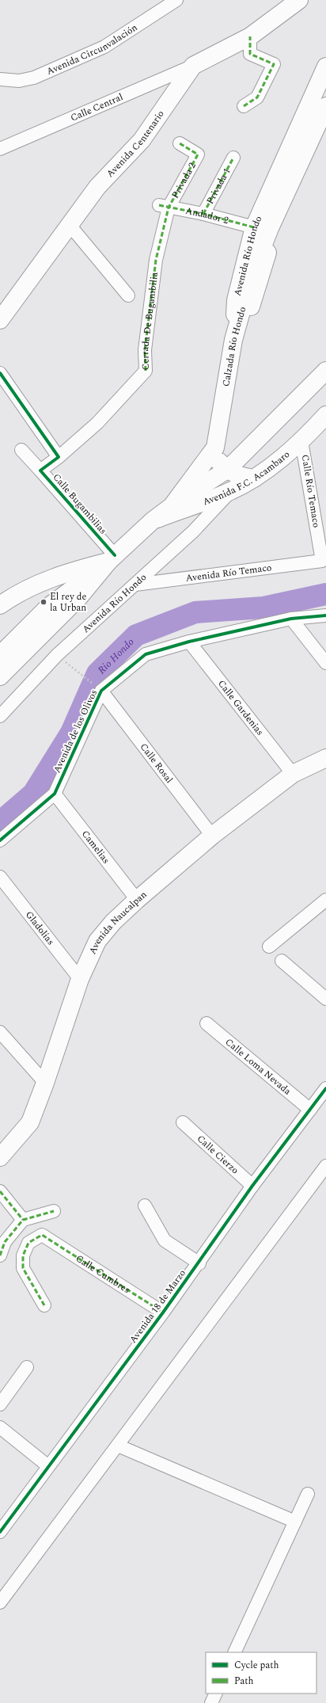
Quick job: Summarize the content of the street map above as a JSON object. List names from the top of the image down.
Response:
{
  "streets": {
    "main road": [
      "Avenida Centenario",
      "Avenida Río Hondo",
      "Calzada Río Hondo",
      "Avenida F.C. Acambaro",
      "Avenida Naucalpan"
    ],
    "street": [
      "Avenida Circunvalación",
      "Calle Central",
      "Privada 2",
      "Privada 1",
      "Andador 2",
      "Cerrada De Bugambilia",
      "Calle Río Temaco",
      "Calle Bugambilias",
      "Avenida Río Temaco",
      "Calle Gardenias",
      "Avenida de los Olivos",
      "Calle Rosal",
      "Camelias",
      "Gladolias",
      "Calle Loma Nevada",
      "Calle Cierzo",
      "Calle Cumbres",
      "Avenida 18 de Marzo"
    ]
  },
  "crossings": [
    ["Calle Central", "Avenida Centenario"],
    ["Privada 2", "Andador 2"],
    ["Privada 2", "Cerrada De Bugambilia"],
    ["Privada 1", "Andador 2"],
    ["Andador 2", "Avenida Río Hondo"],
    ["Andador 2", "Cerrada De Bugambilia"],
    ["Avenida Río Hondo", "Calzada Río Hondo"],
    ["Avenida Río Hondo", "Avenida F.C. Acambaro"],
    ["Avenida Río Hondo", "Avenida Río Temaco"],
    ["Cerrada De Bugambilia", "Calle Bugambilias"],
    ["Calzada Río Hondo", "Avenida F.C. Acambaro"],
    ["Calzada Río Hondo", "Calle Bugambilias"],
    ["Avenida F.C. Acambaro", "Calle Río Temaco"],
    ["Calle Río Temaco", "Avenida Río Temaco"],
    ["Calle Gardenias", "Avenida de los Olivos"],
    ["Calle Gardenias", "Avenida Naucalpan"],
    ["Avenida de los Olivos", "Calle Rosal"],
    ["Avenida de los Olivos", "Camelias"],
    ["Calle Rosal", "Avenida Naucalpan"],
    ["Camelias", "Avenida Naucalpan"],
    ["Avenida Naucalpan", "Gladolias"],
    ["Calle Loma Nevada", "Avenida 18 de Marzo"],
    ["Calle Cierzo", "Avenida 18 de Marzo"],
    ["Calle Cumbres", "Avenida 18 de Marzo"]
  ],
  "water": ["Rio Hondo"],
  "places": ["El rey de la Urban"],
  "legend": ["Cycle path", "Path"]
}
